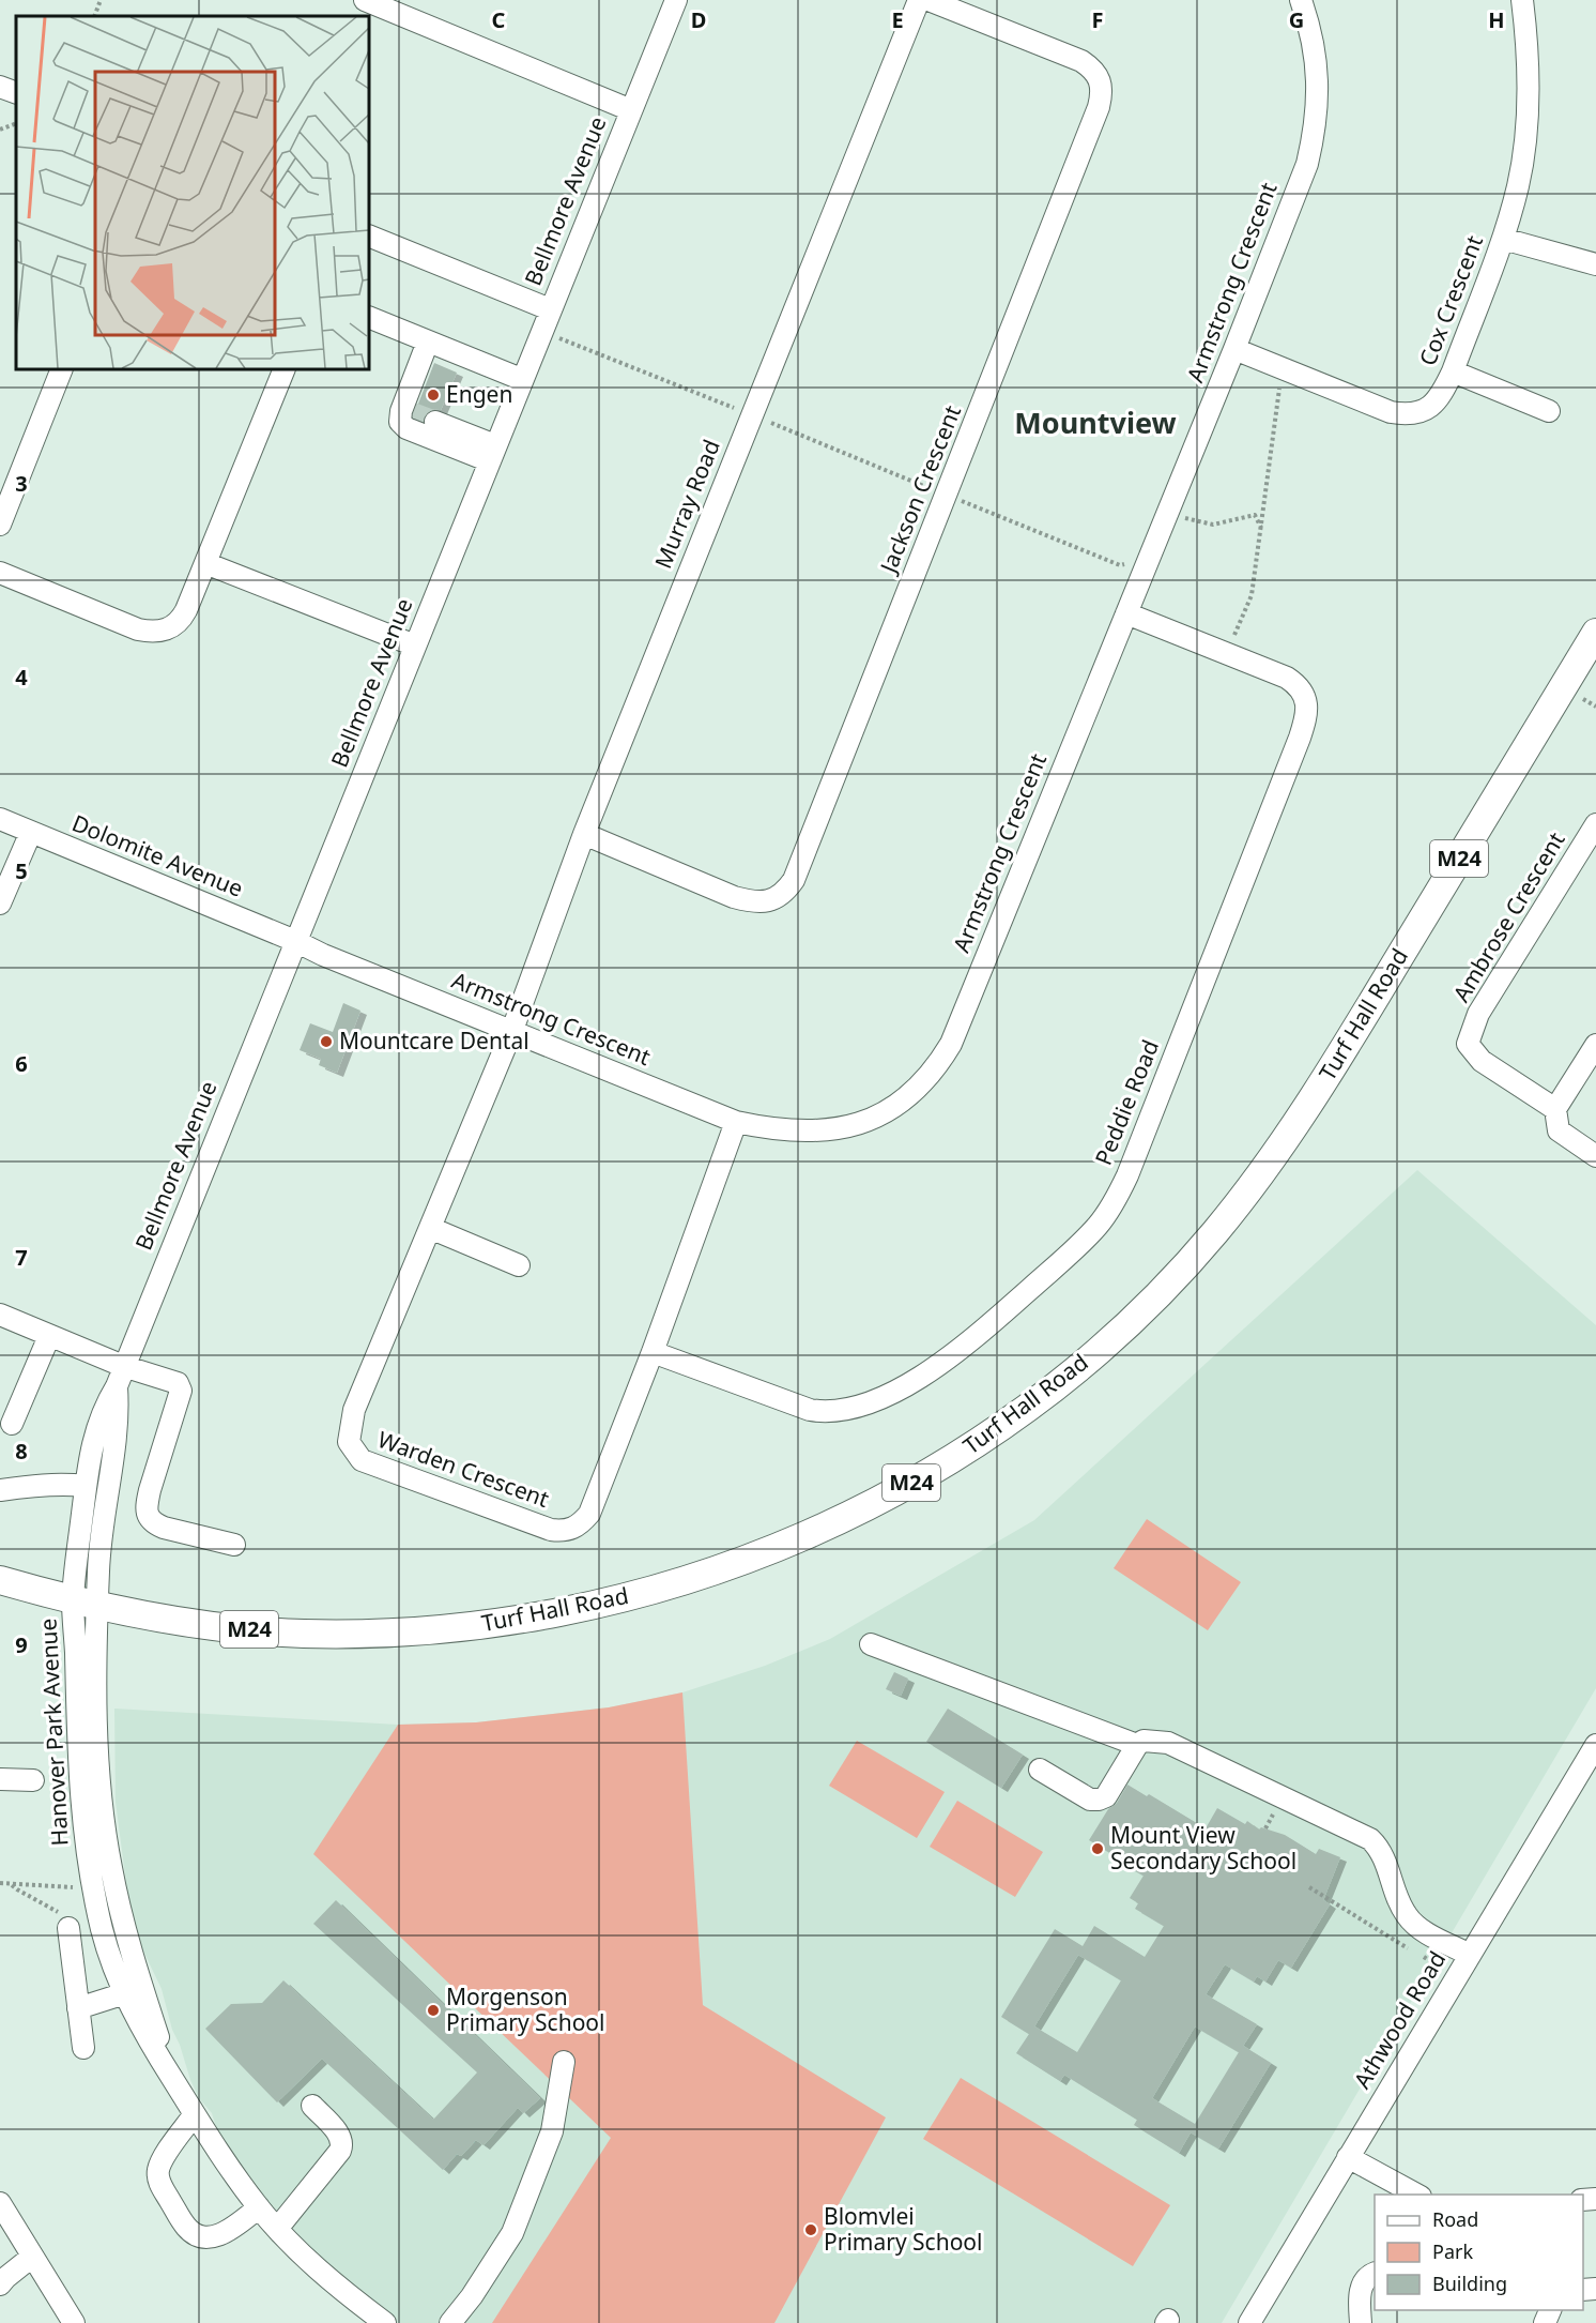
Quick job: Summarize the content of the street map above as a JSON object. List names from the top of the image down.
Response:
{
  "streets": {
    "main road": ["M24", "Turf Hall Road"],
    "street": [
      "Bellmore Avenue",
      "Armstrong Crescent",
      "Cox Crescent",
      "Jackson Crescent",
      "Murray Road",
      "Dolomite Avenue",
      "Ambrose Crescent",
      "Peddie Road",
      "Warden Crescent",
      "Hanover Park Avenue",
      "Athwood Road"
    ]
  },
  "crossings": [
    ["Bellmore Avenue", "Armstrong Crescent"],
    ["Bellmore Avenue", "Dolomite Avenue"],
    ["Bellmore Avenue", "Turf Hall Road"],
    ["Bellmore Avenue", "Hanover Park Avenue"],
    ["Armstrong Crescent", "Cox Crescent"],
    ["Armstrong Crescent", "Murray Road"],
    ["Armstrong Crescent", "Dolomite Avenue"],
    ["Armstrong Crescent", "Peddie Road"],
    ["Armstrong Crescent", "Warden Crescent"],
    ["Jackson Crescent", "Murray Road"],
    ["Murray Road", "Warden Crescent"],
    ["Turf Hall Road", "Hanover Park Avenue"],
    ["Peddie Road", "Warden Crescent"]
  ],
  "districts": ["Mountview"],
  "places": [
    "Engen",
    "Mountcare Dental",
    "Mount View Secondary School",
    "Morgenson Primary School",
    "Blomvlei Primary School"
  ],
  "legend": ["Road", "Park", "Building"],
  "grid": {
    "columns": [
      "C",
      "D",
      "E",
      "F",
      "G",
      "H"
    ],
    "rows": [
      "3",
      "4",
      "5",
      "6",
      "7",
      "8",
      "9"
    ]
  }
}
